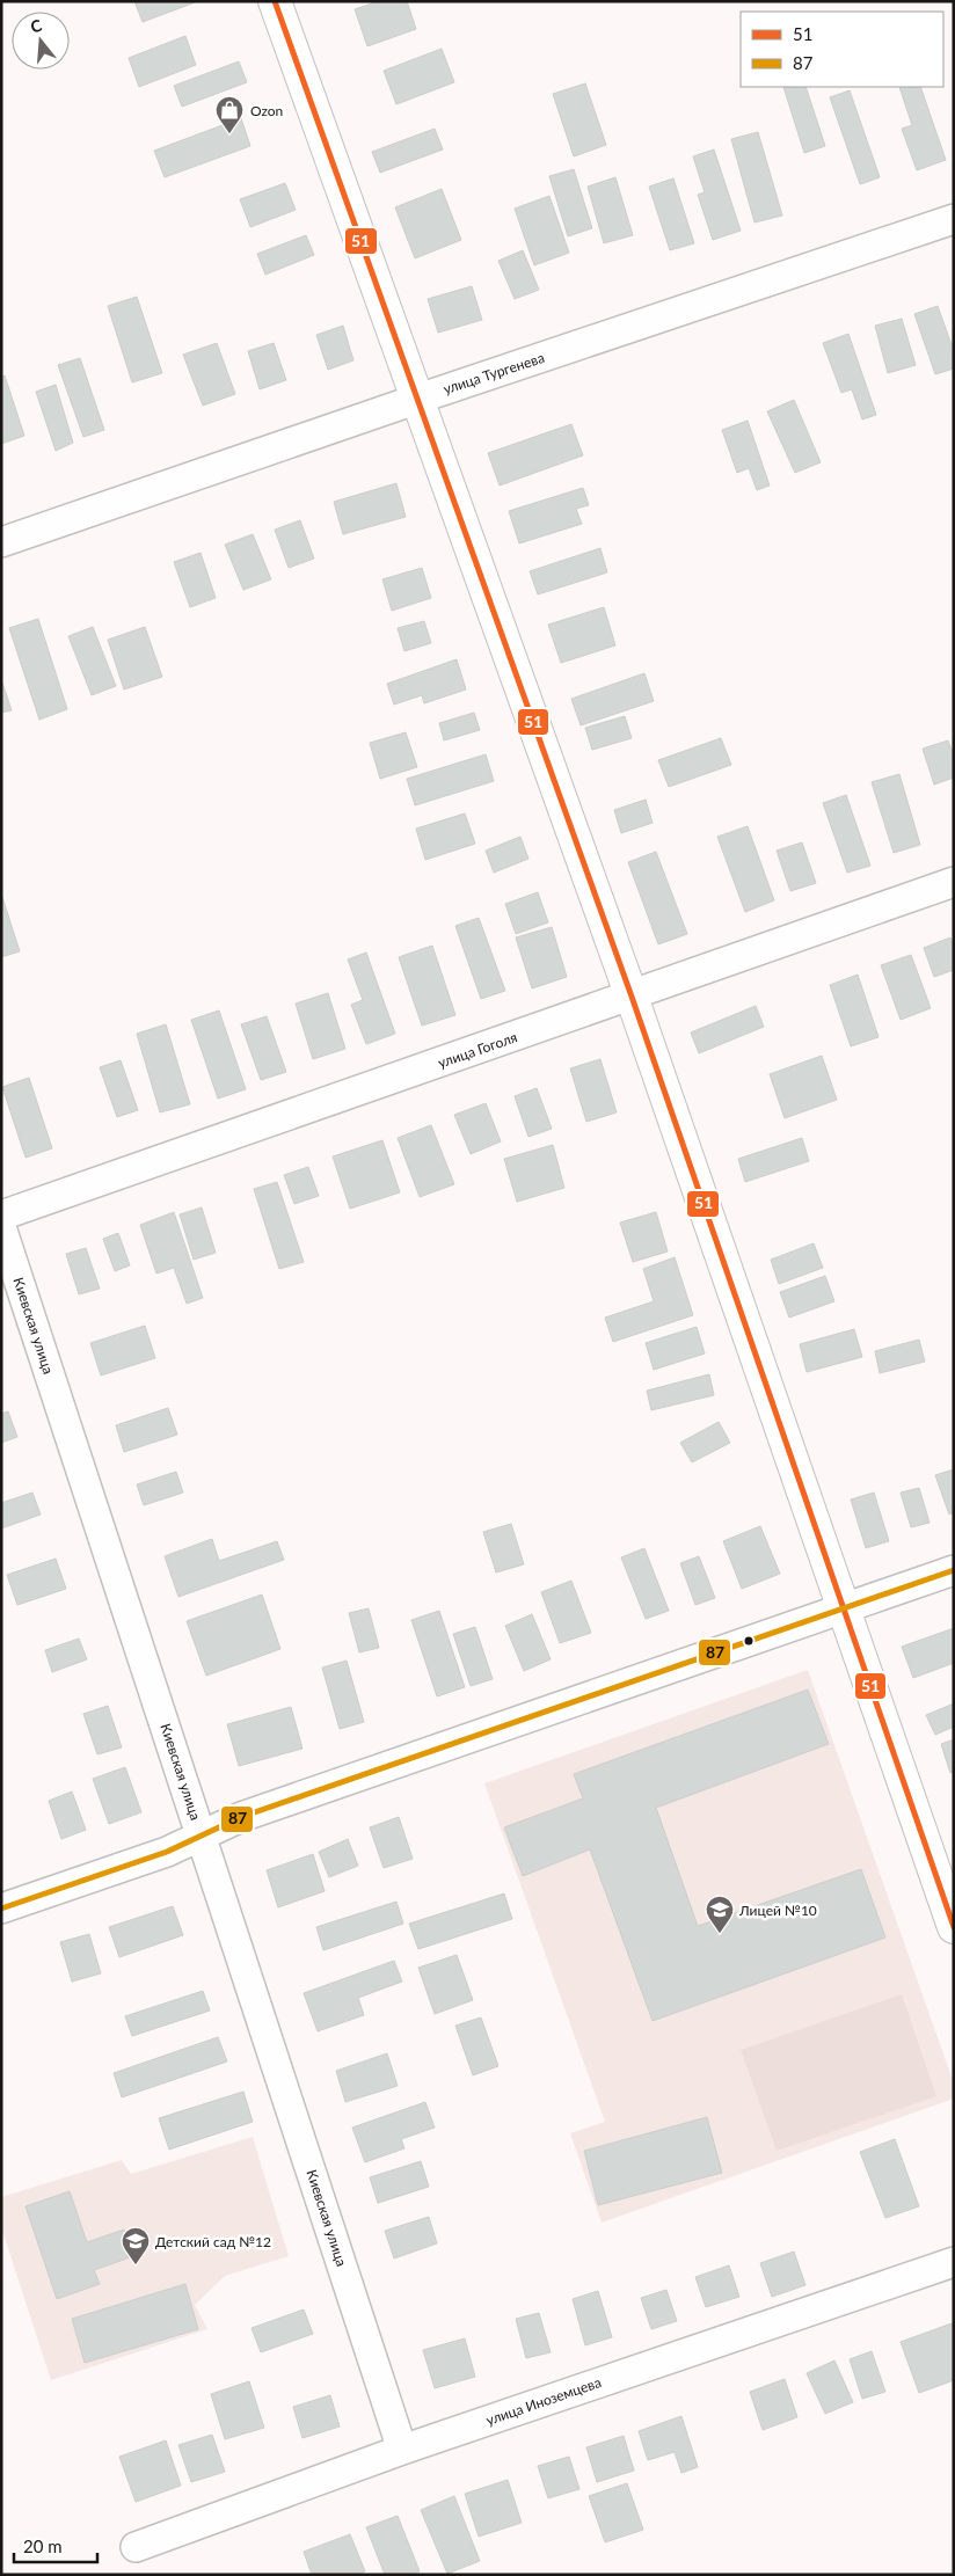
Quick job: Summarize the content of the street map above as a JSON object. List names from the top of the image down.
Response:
{
  "streets": {
    "street": [
      "улица Тургенева",
      "улица Гоголя",
      "Киевская улица",
      "улица Иноземцева"
    ]
  },
  "crossings": [
    ["Киевская улица", "улица Иноземцева"]
  ],
  "places": {
    "shop": ["Ozon"],
    "school or university": ["Лицей №10", "Детский сад №12"]
  },
  "lines": ["transit line 51", "transit line 87"],
  "legend": ["51", "87"],
  "scale_bar": "20 m",
  "north": "top"
}
